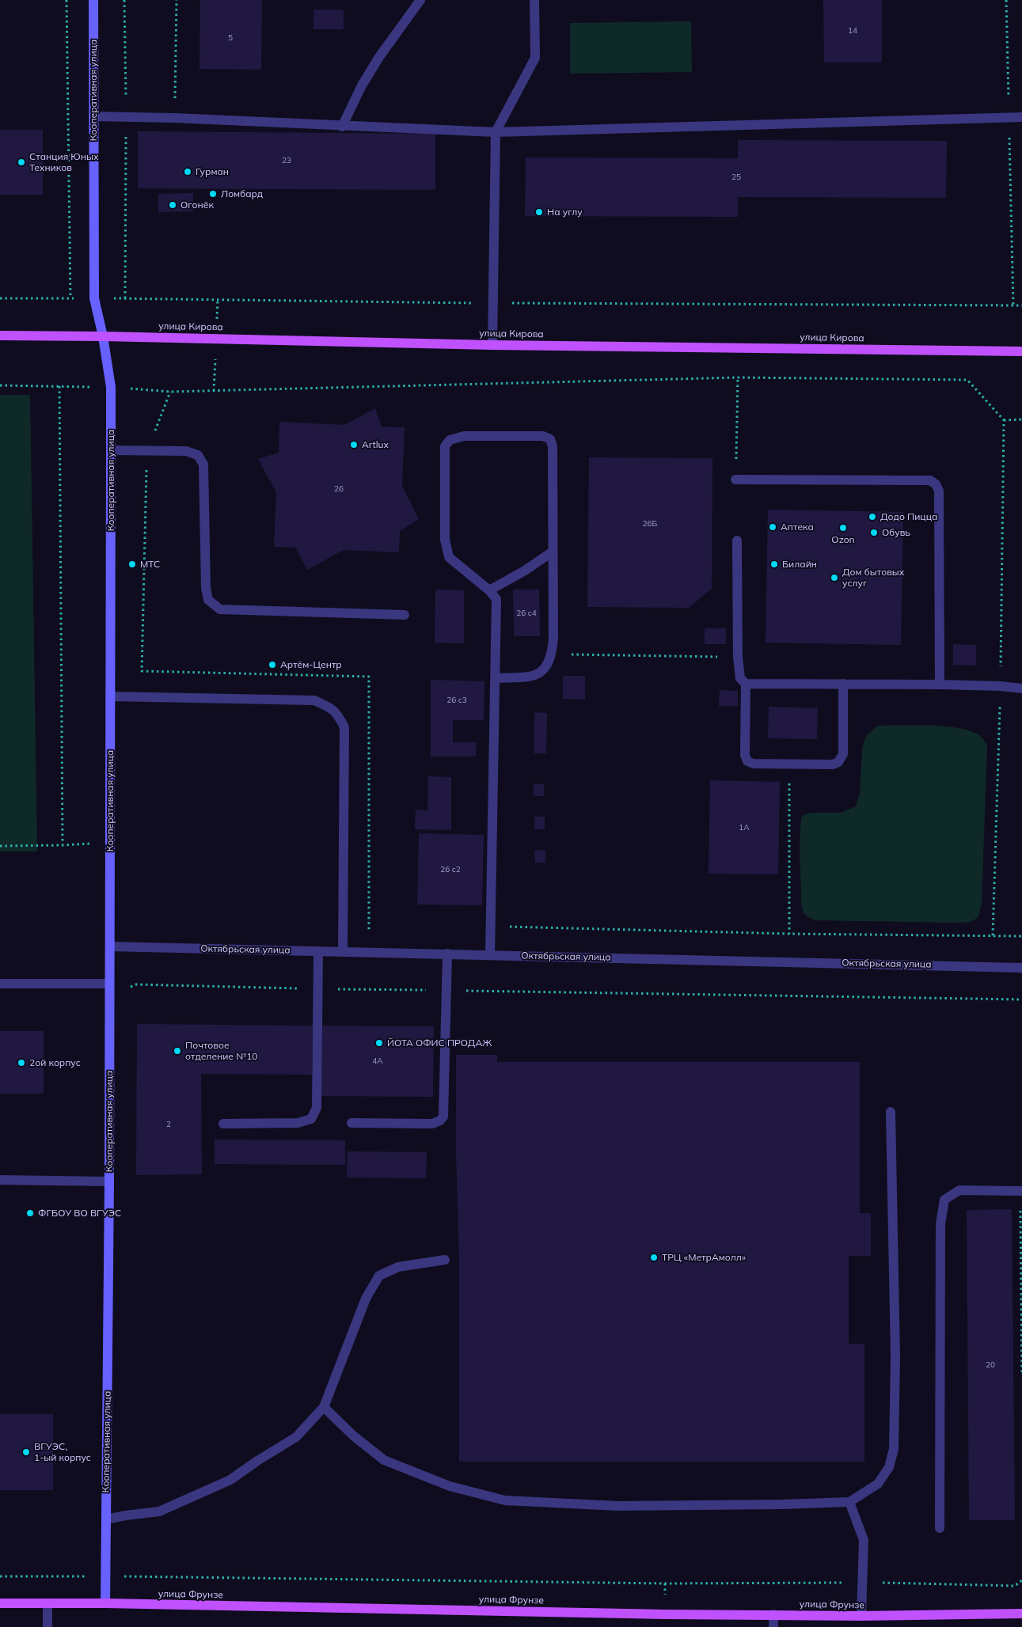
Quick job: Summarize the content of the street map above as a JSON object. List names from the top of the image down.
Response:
{
  "streets": {
    "main road": ["Кооперативная улица", "улица Кирова", "улица Фрунзе"],
    "street": ["Октябрьская улица"]
  },
  "crossings": [
    ["Кооперативная улица", "улица Кирова"],
    ["Кооперативная улица", "Октябрьская улица"],
    ["Кооперативная улица", "улица Фрунзе"]
  ],
  "places": [
    "Станция Юных Техников",
    "Гурман",
    "Ломбард",
    "Огонёк",
    "На углу",
    "Artlux",
    "Додо Пицца",
    "Аптека",
    "Ozon",
    "Обувь",
    "МТС",
    "Билайн",
    "Дом бытовых услуг",
    "Артём-Центр",
    "ЙОТА ОФИС ПРОДАЖ",
    "Почтовое отделение №10",
    "2ой корпус",
    "ФГБОУ ВО ВГУЭС",
    "ТРЦ «МетрАмолл»",
    "ВГУЭС, 1-ый корпус"
  ],
  "house_numbers": [
    "14",
    "5",
    "23",
    "25",
    "26",
    "26Б",
    "26 с4",
    "26 с3",
    "1А",
    "26 с2",
    "4А",
    "2",
    "20"
  ]
}
